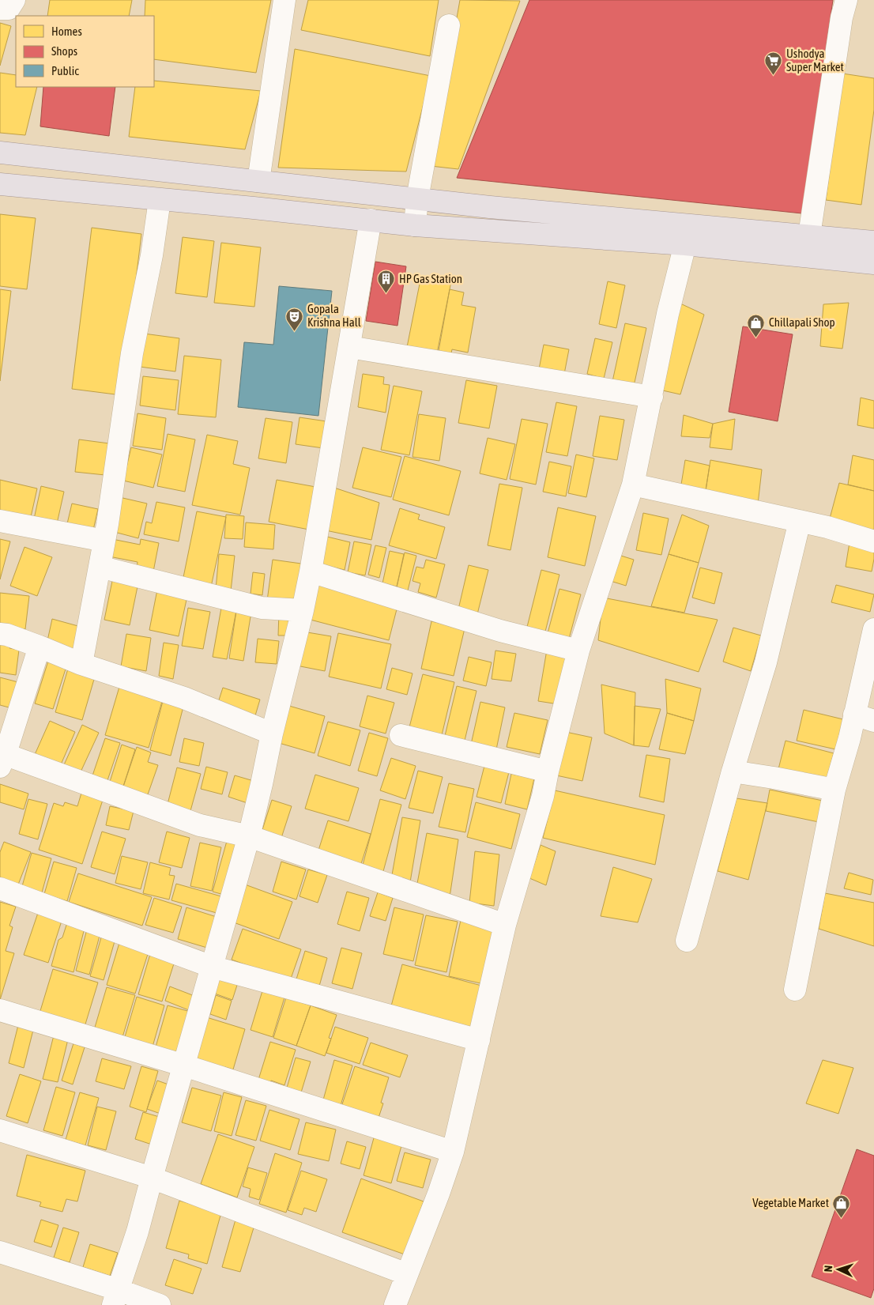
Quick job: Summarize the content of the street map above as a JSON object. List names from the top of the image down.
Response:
{
  "places": {
    "supermarket": ["Ushodya Super Market"],
    "building": ["HP Gas Station"],
    "theatre": ["Gopala Krishna Hall"],
    "shop": ["Chillapali Shop", "Vegetable Market"]
  },
  "legend": ["Homes", "Shops", "Public"],
  "north": "left"
}
